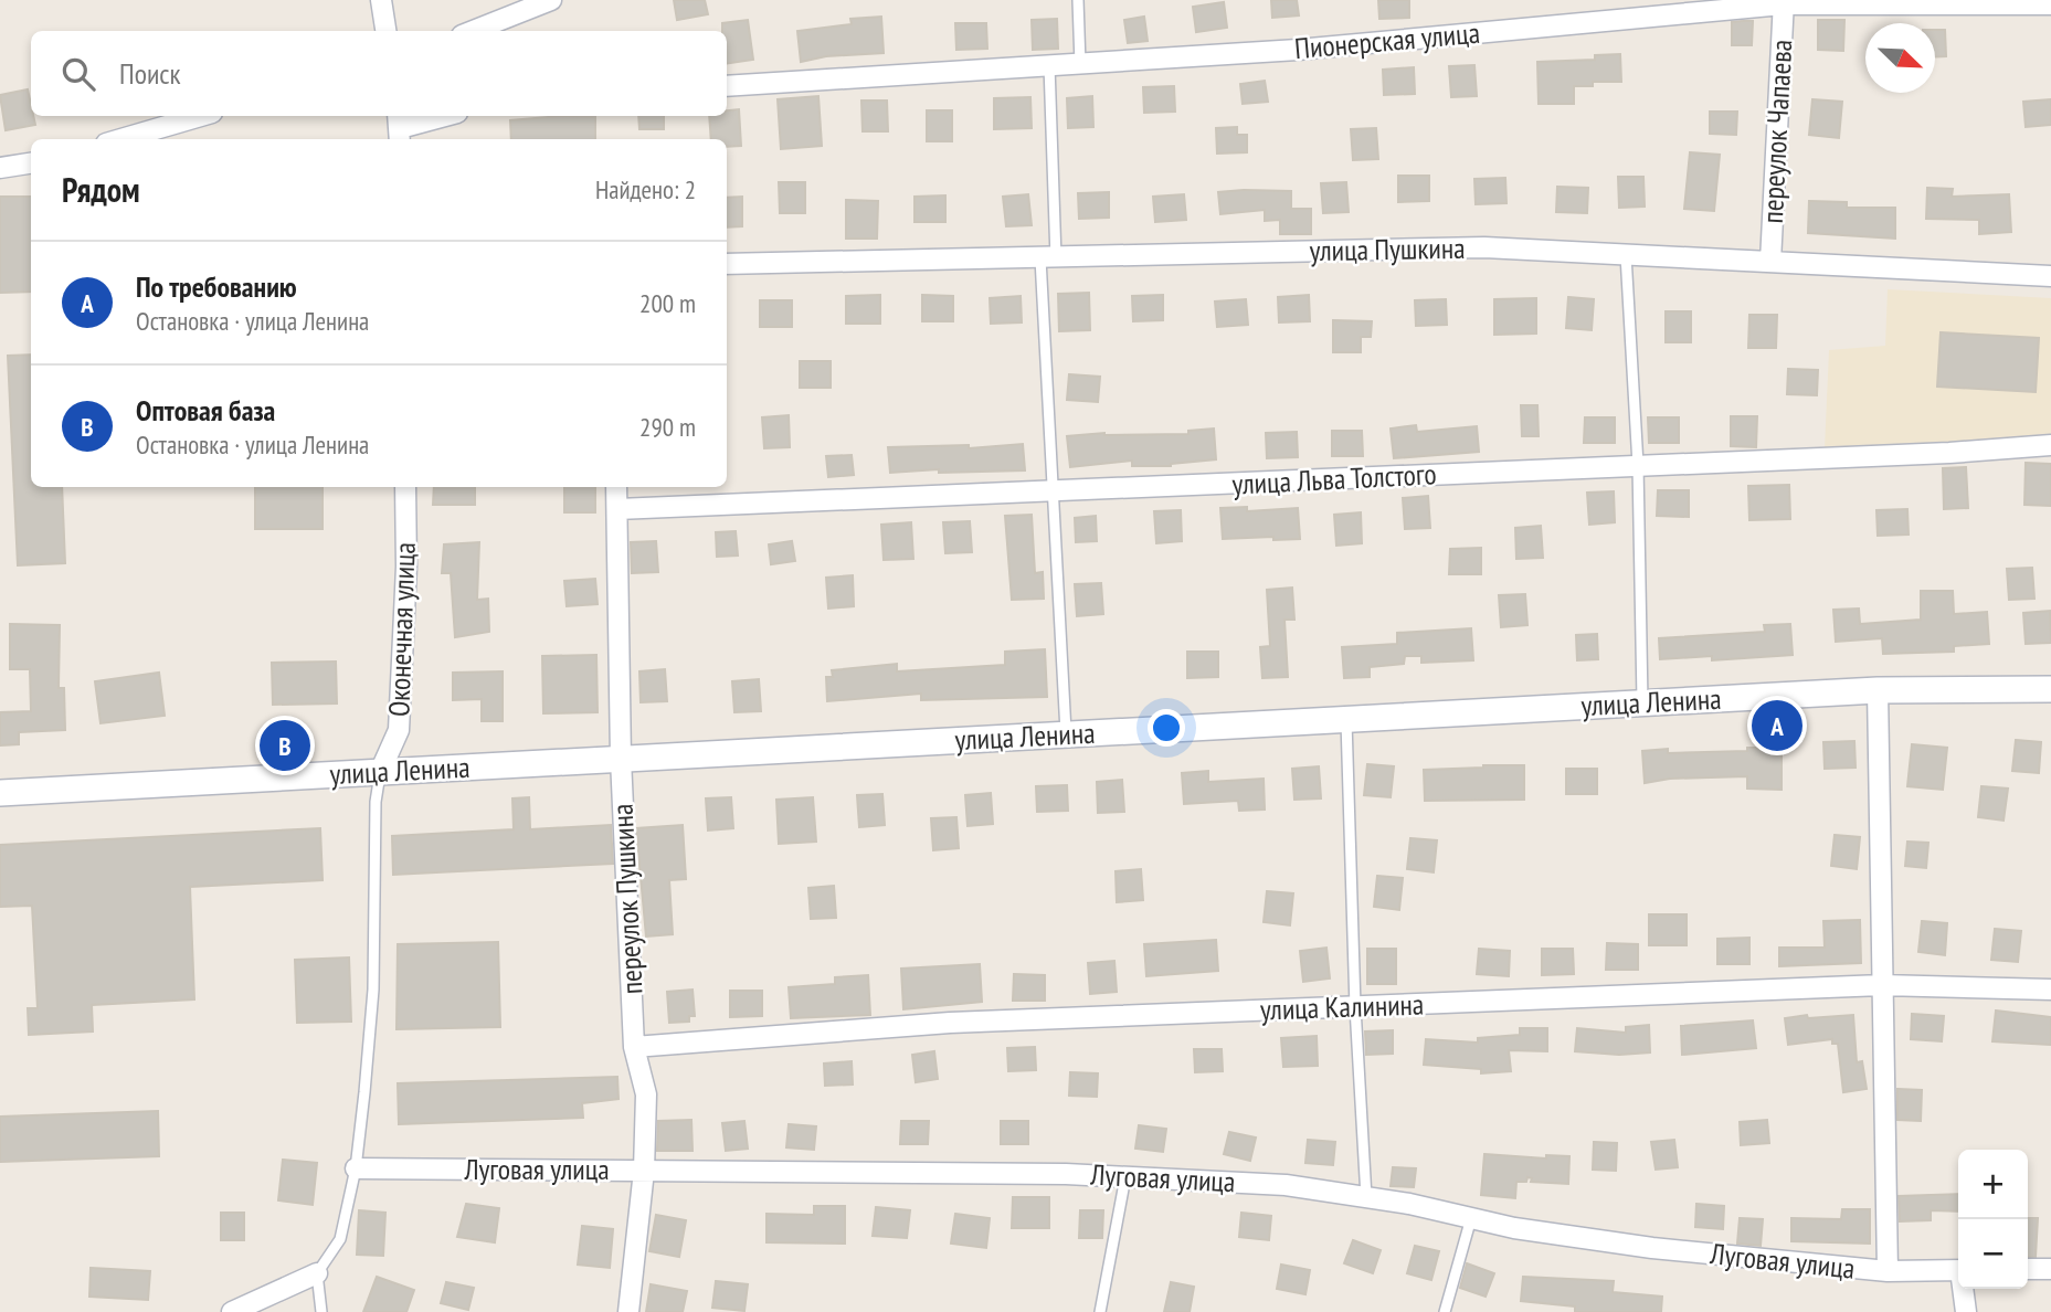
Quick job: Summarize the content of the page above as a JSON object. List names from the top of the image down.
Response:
{
  "streets": {
    "street": [
      "Пионерская улица",
      "переулок Чапаева",
      "улица Пушкина",
      "улица Льва Толстого",
      "Оконечная улица",
      "улица Ленина",
      "переулок Пушкина",
      "улица Калинина",
      "Луговая улица"
    ]
  },
  "crossings": [
    ["Пионерская улица", "переулок Чапаева"],
    ["переулок Чапаева", "улица Пушкина"],
    ["улица Льва Толстого", "переулок Пушкина"],
    ["Оконечная улица", "улица Ленина"],
    ["улица Ленина", "переулок Пушкина"],
    ["переулок Пушкина", "улица Калинина"],
    ["переулок Пушкина", "Луговая улица"]
  ],
  "north": "bottom right",
  "page": {
    "search": "Поиск",
    "heading": ["Рядом", "Найдено: 2"],
    "list": [
      {
        "mark": "A",
        "name": "По требованию",
        "note": "Остановка · улица Ленина",
        "value": "200 m"
      },
      {
        "mark": "B",
        "name": "Оптовая база",
        "note": "Остановка · улица Ленина",
        "value": "290 m"
      }
    ],
    "pins": ["A", "B"],
    "map_buttons": ["+", "−"]
  }
}
